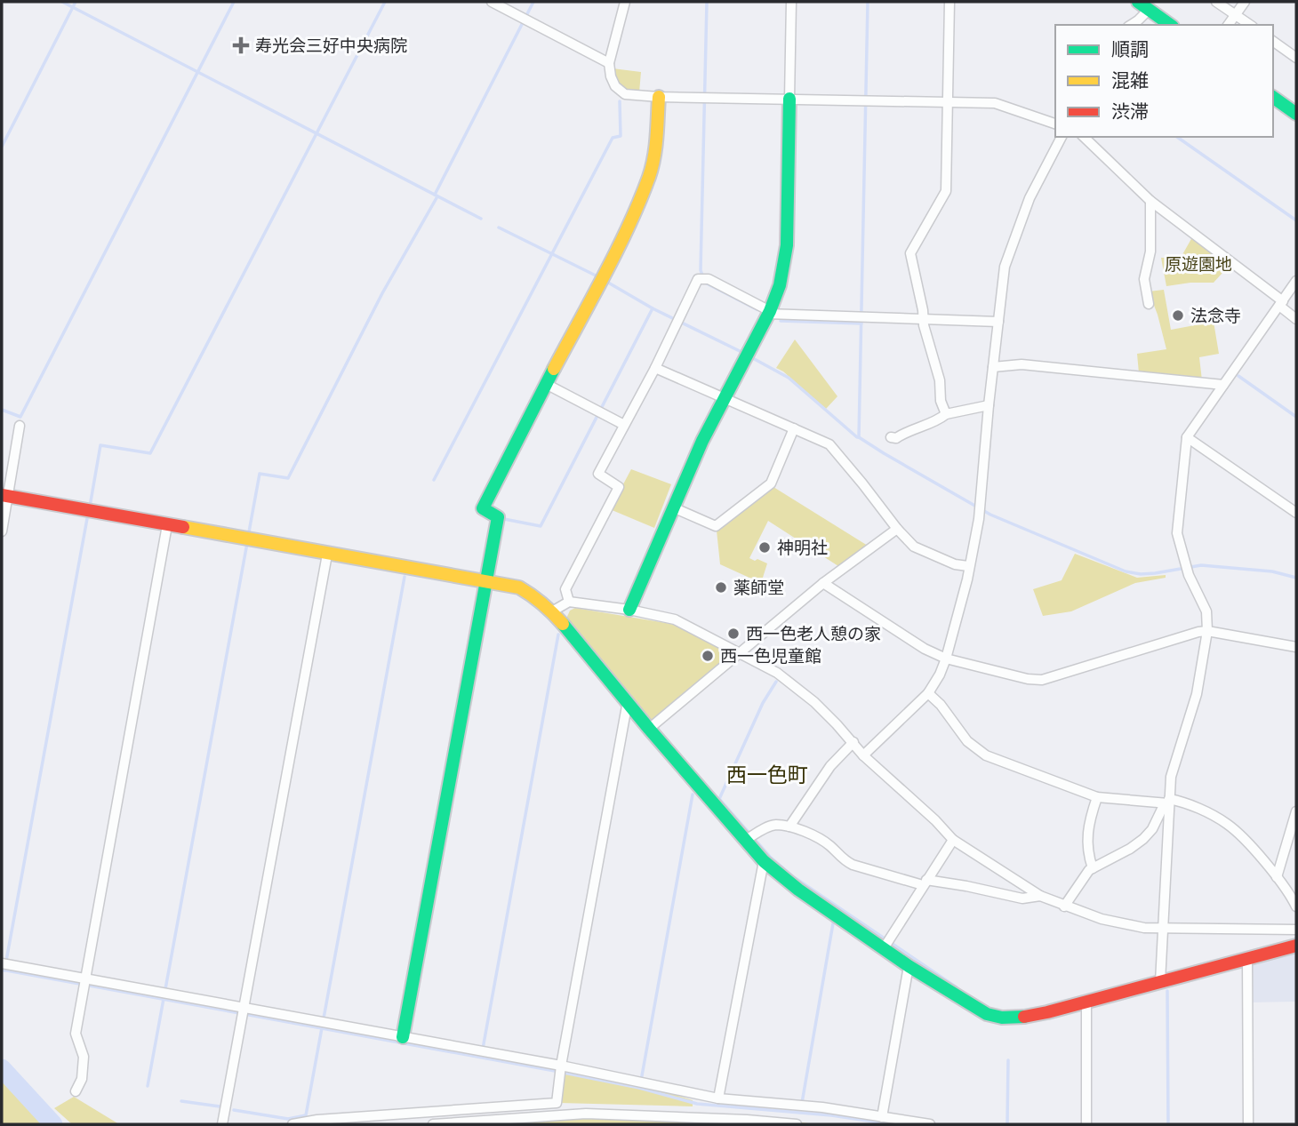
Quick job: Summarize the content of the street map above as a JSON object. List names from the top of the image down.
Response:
{
  "districts": ["西一色町"],
  "parks": ["原遊園地"],
  "places": {
    "health": ["寿光会三好中央病院"],
    "other": [
      "法念寺",
      "神明社",
      "薬師堂",
      "西一色老人憩の家",
      "西一色児童館"
    ]
  },
  "legend": ["順調", "混雑", "渋滞"]
}
